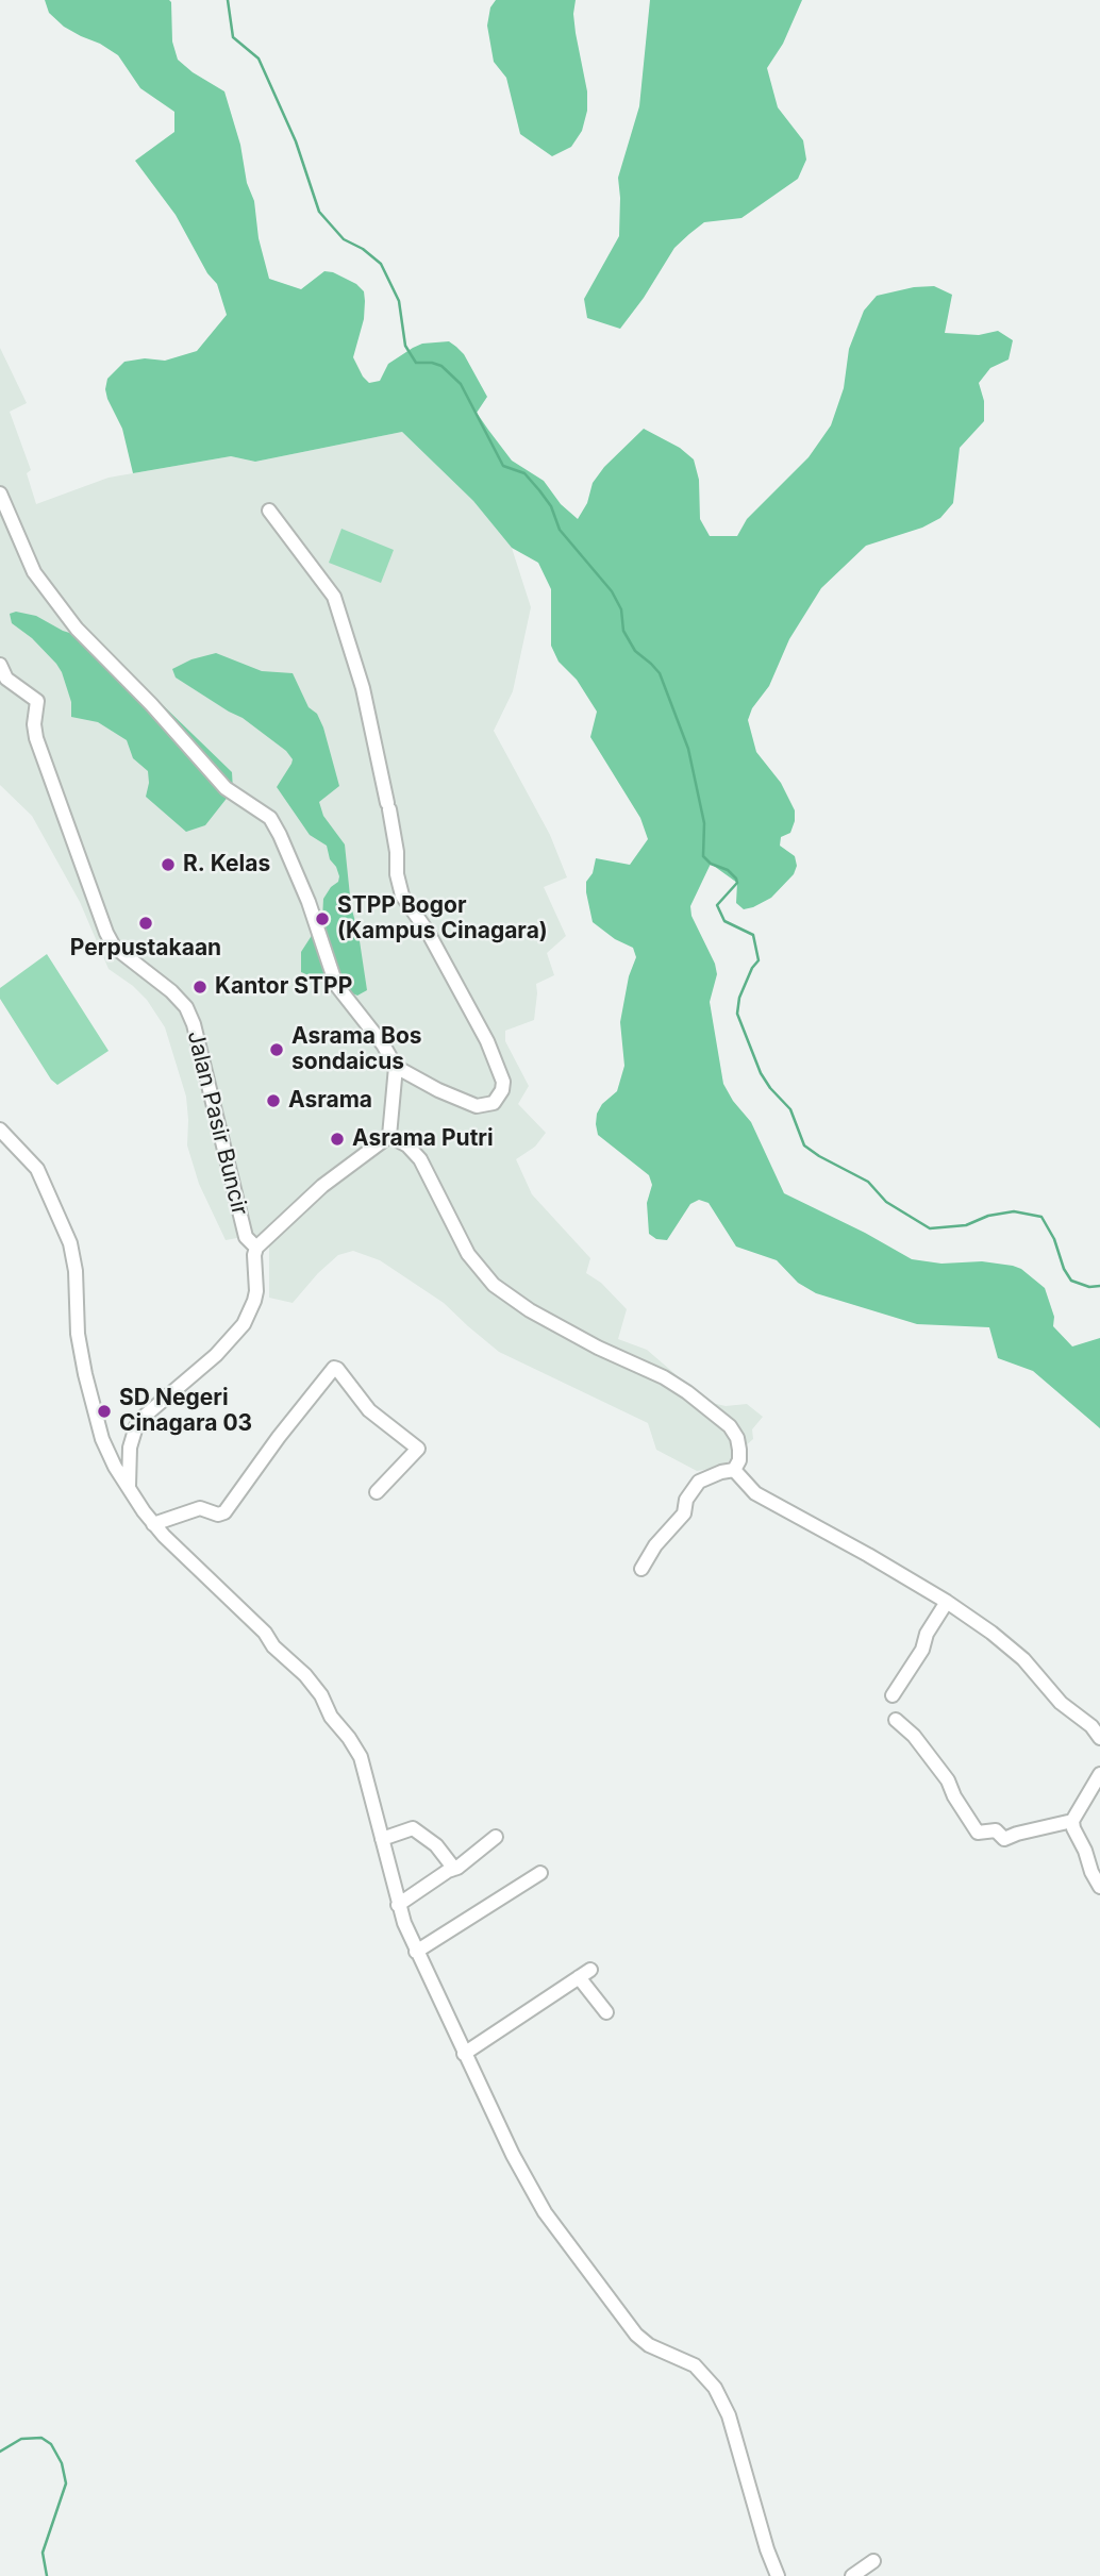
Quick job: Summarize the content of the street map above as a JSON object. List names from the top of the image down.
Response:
{
  "streets": {
    "street": ["Jalan Pasir Buncir"]
  },
  "places": [
    "R. Kelas",
    "STPP Bogor (Kampus Cinagara)",
    "Perpustakaan",
    "Kantor STPP",
    "Asrama Bos sondaicus",
    "Asrama",
    "Asrama Putri",
    "SD Negeri Cinagara 03"
  ]
}
